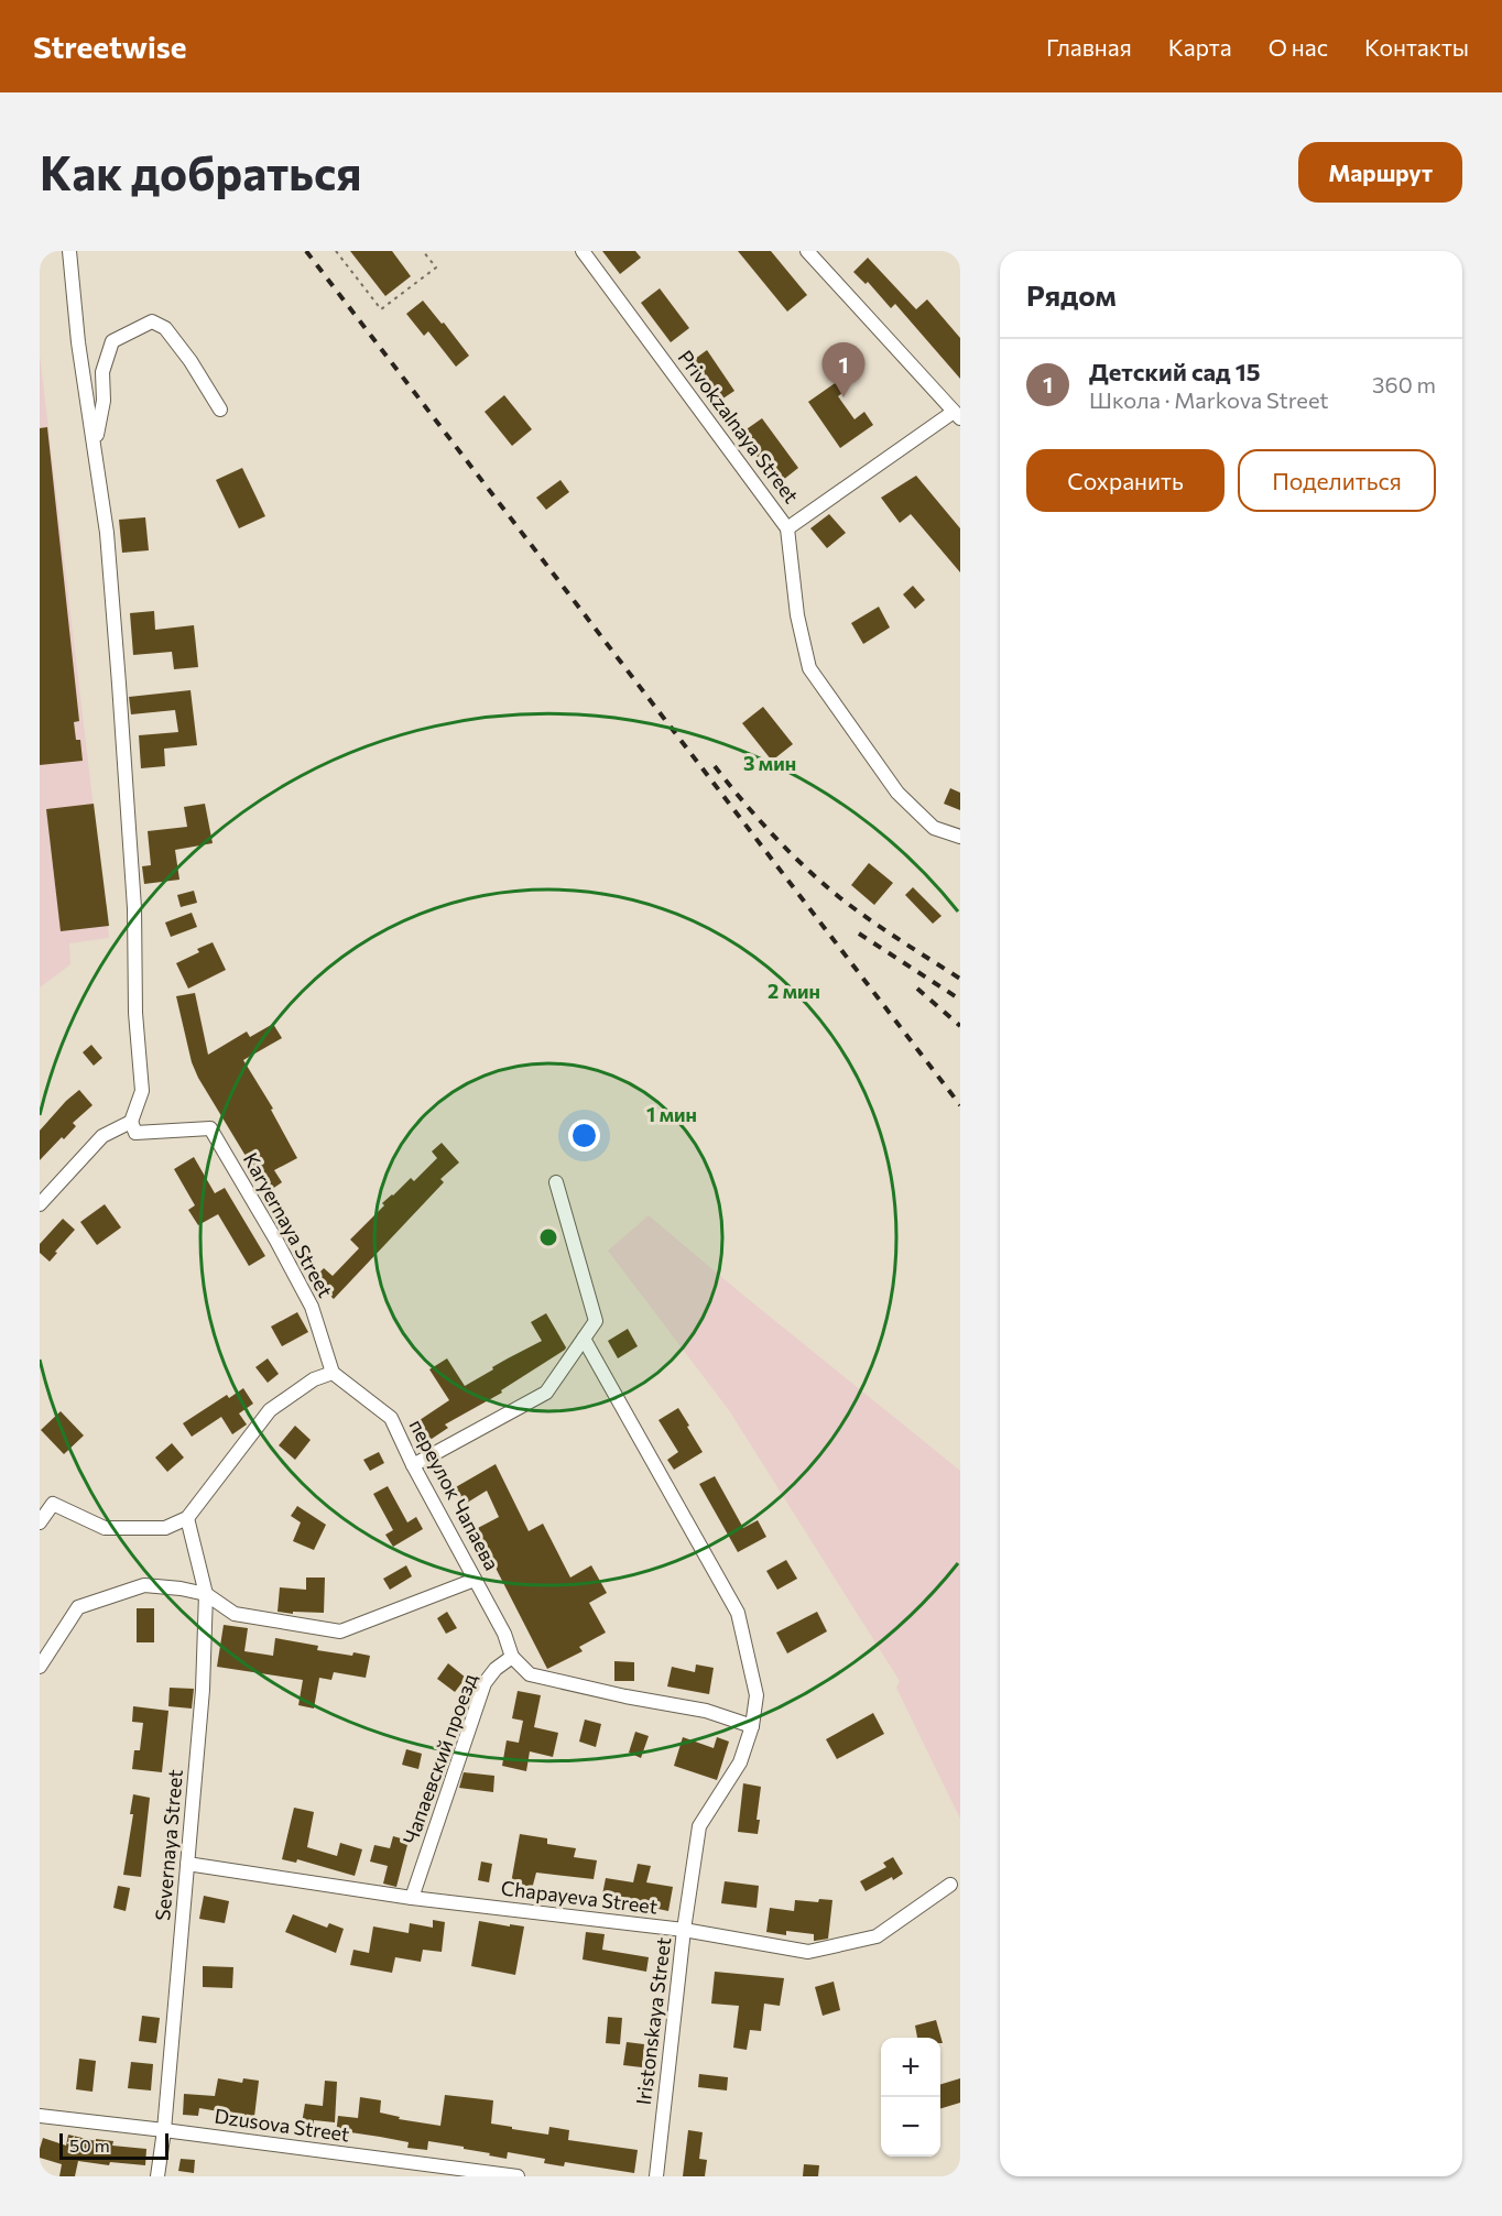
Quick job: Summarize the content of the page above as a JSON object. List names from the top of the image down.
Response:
{
  "streets": {
    "street": [
      "Privokzalnaya Street",
      "Karyernaya Street",
      "переулок Чапаева",
      "Чапаевский проезд",
      "Severnaya Street",
      "Chapayeva Street",
      "Iristonskaya Street",
      "Dzusova Street"
    ]
  },
  "crossings": [
    ["Karyernaya Street", "переулок Чапаева"],
    ["переулок Чапаева", "Чапаевский проезд"],
    ["Чапаевский проезд", "Chapayeva Street"],
    ["Severnaya Street", "Chapayeva Street"],
    ["Severnaya Street", "Dzusova Street"],
    ["Chapayeva Street", "Iristonskaya Street"]
  ],
  "scale_bar": "50 m",
  "page": {
    "header": "Streetwise",
    "nav": [
      "Главная",
      "Карта",
      "О нас",
      "Контакты"
    ],
    "buttons": [
      "Маршрут",
      ["Сохранить", "Поделиться"]
    ],
    "title": "Как добраться",
    "heading": "Рядом",
    "list": [
      {
        "mark": "1",
        "name": "Детский сад 15",
        "note": "Школа · Markova Street",
        "value": "360 m"
      }
    ],
    "pins": "1",
    "map_buttons": ["+", "−"],
    "scale": "50 m"
  },
  "rings": ["3 мин", "2 мин", "1 мин"]
}
